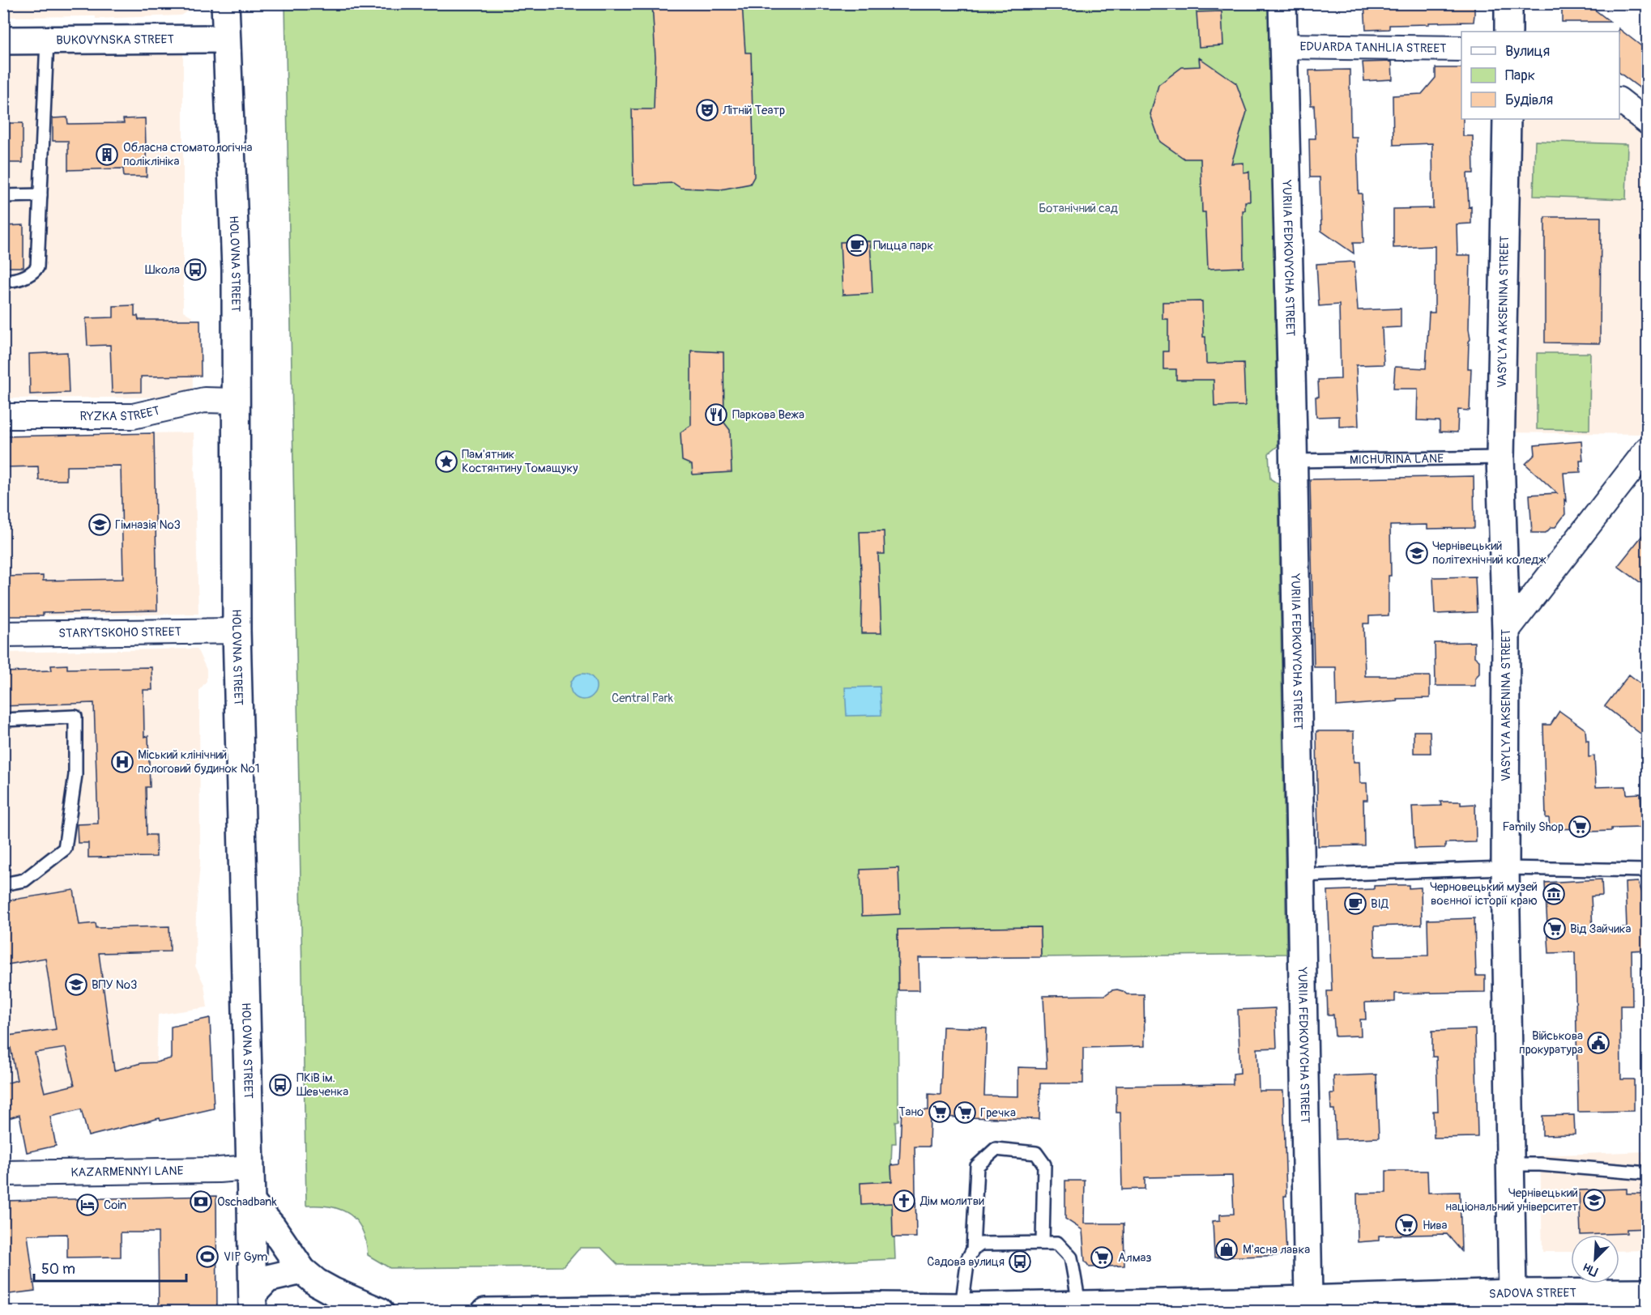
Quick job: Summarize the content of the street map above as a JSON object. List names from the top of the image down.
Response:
{
  "streets": {
    "street": [
      "BUKOVYNSKA STREET",
      "EDUARDA TANHLIA STREET",
      "YURIIA FEDKOVYCHA STREET",
      "HOLOVNA STREET",
      "VASYLYA AKSENINA STREET",
      "RYZKA STREET",
      "STARYTSKOHO STREET",
      "KAZARMENNYI LANE",
      "SADOVA STREET"
    ],
    "lane": ["MICHURINA LANE"]
  },
  "crossings": [
    ["BUKOVYNSKA STREET", "HOLOVNA STREET"],
    ["EDUARDA TANHLIA STREET", "YURIIA FEDKOVYCHA STREET"],
    ["YURIIA FEDKOVYCHA STREET", "MICHURINA LANE"],
    ["YURIIA FEDKOVYCHA STREET", "SADOVA STREET"],
    ["HOLOVNA STREET", "RYZKA STREET"],
    ["HOLOVNA STREET", "STARYTSKOHO STREET"],
    ["HOLOVNA STREET", "KAZARMENNYI LANE"],
    ["VASYLYA AKSENINA STREET", "MICHURINA LANE"],
    ["VASYLYA AKSENINA STREET", "SADOVA STREET"]
  ],
  "parks": ["Ботанічний сад", "Central Park"],
  "places": {
    "theatre": ["Літній Театр"],
    "building": ["Обласна стоматологічна поліклініка"],
    "cafe": ["Пицца парк", "ВІД"],
    "bus stop": ["Школа", "ПКіВ ім. Шевченка", "Садова вулиця"],
    "restaurant": ["Паркова Вежа"],
    "place": ["Пам'ятник Костянтину Томащуку"],
    "school or university": [
      "Гімназія №3",
      "Чернівецький політехнічний коледж",
      "ВПУ №3",
      "Чернівецький національний університет"
    ],
    "hospital": ["Міський клінічний пологовий будинок №1"],
    "supermarket": [
      "Family Shop",
      "Від Зайчика",
      "Тано",
      "Гречка",
      "Нива",
      "Алмаз"
    ],
    "museum": ["Черновецький музей воєнної історії краю"],
    "public building": ["Військова прокуратура"],
    "church": ["Дім молитви"],
    "bank": ["Oschadbank"],
    "hotel": ["Coin"],
    "shop": ["М'ясна лавка"],
    "sports": ["VIP Gym"]
  },
  "legend": ["Вулиця", "Парк", "Будівля"],
  "scale_bar": "50 m",
  "north": "bottom left"
}
